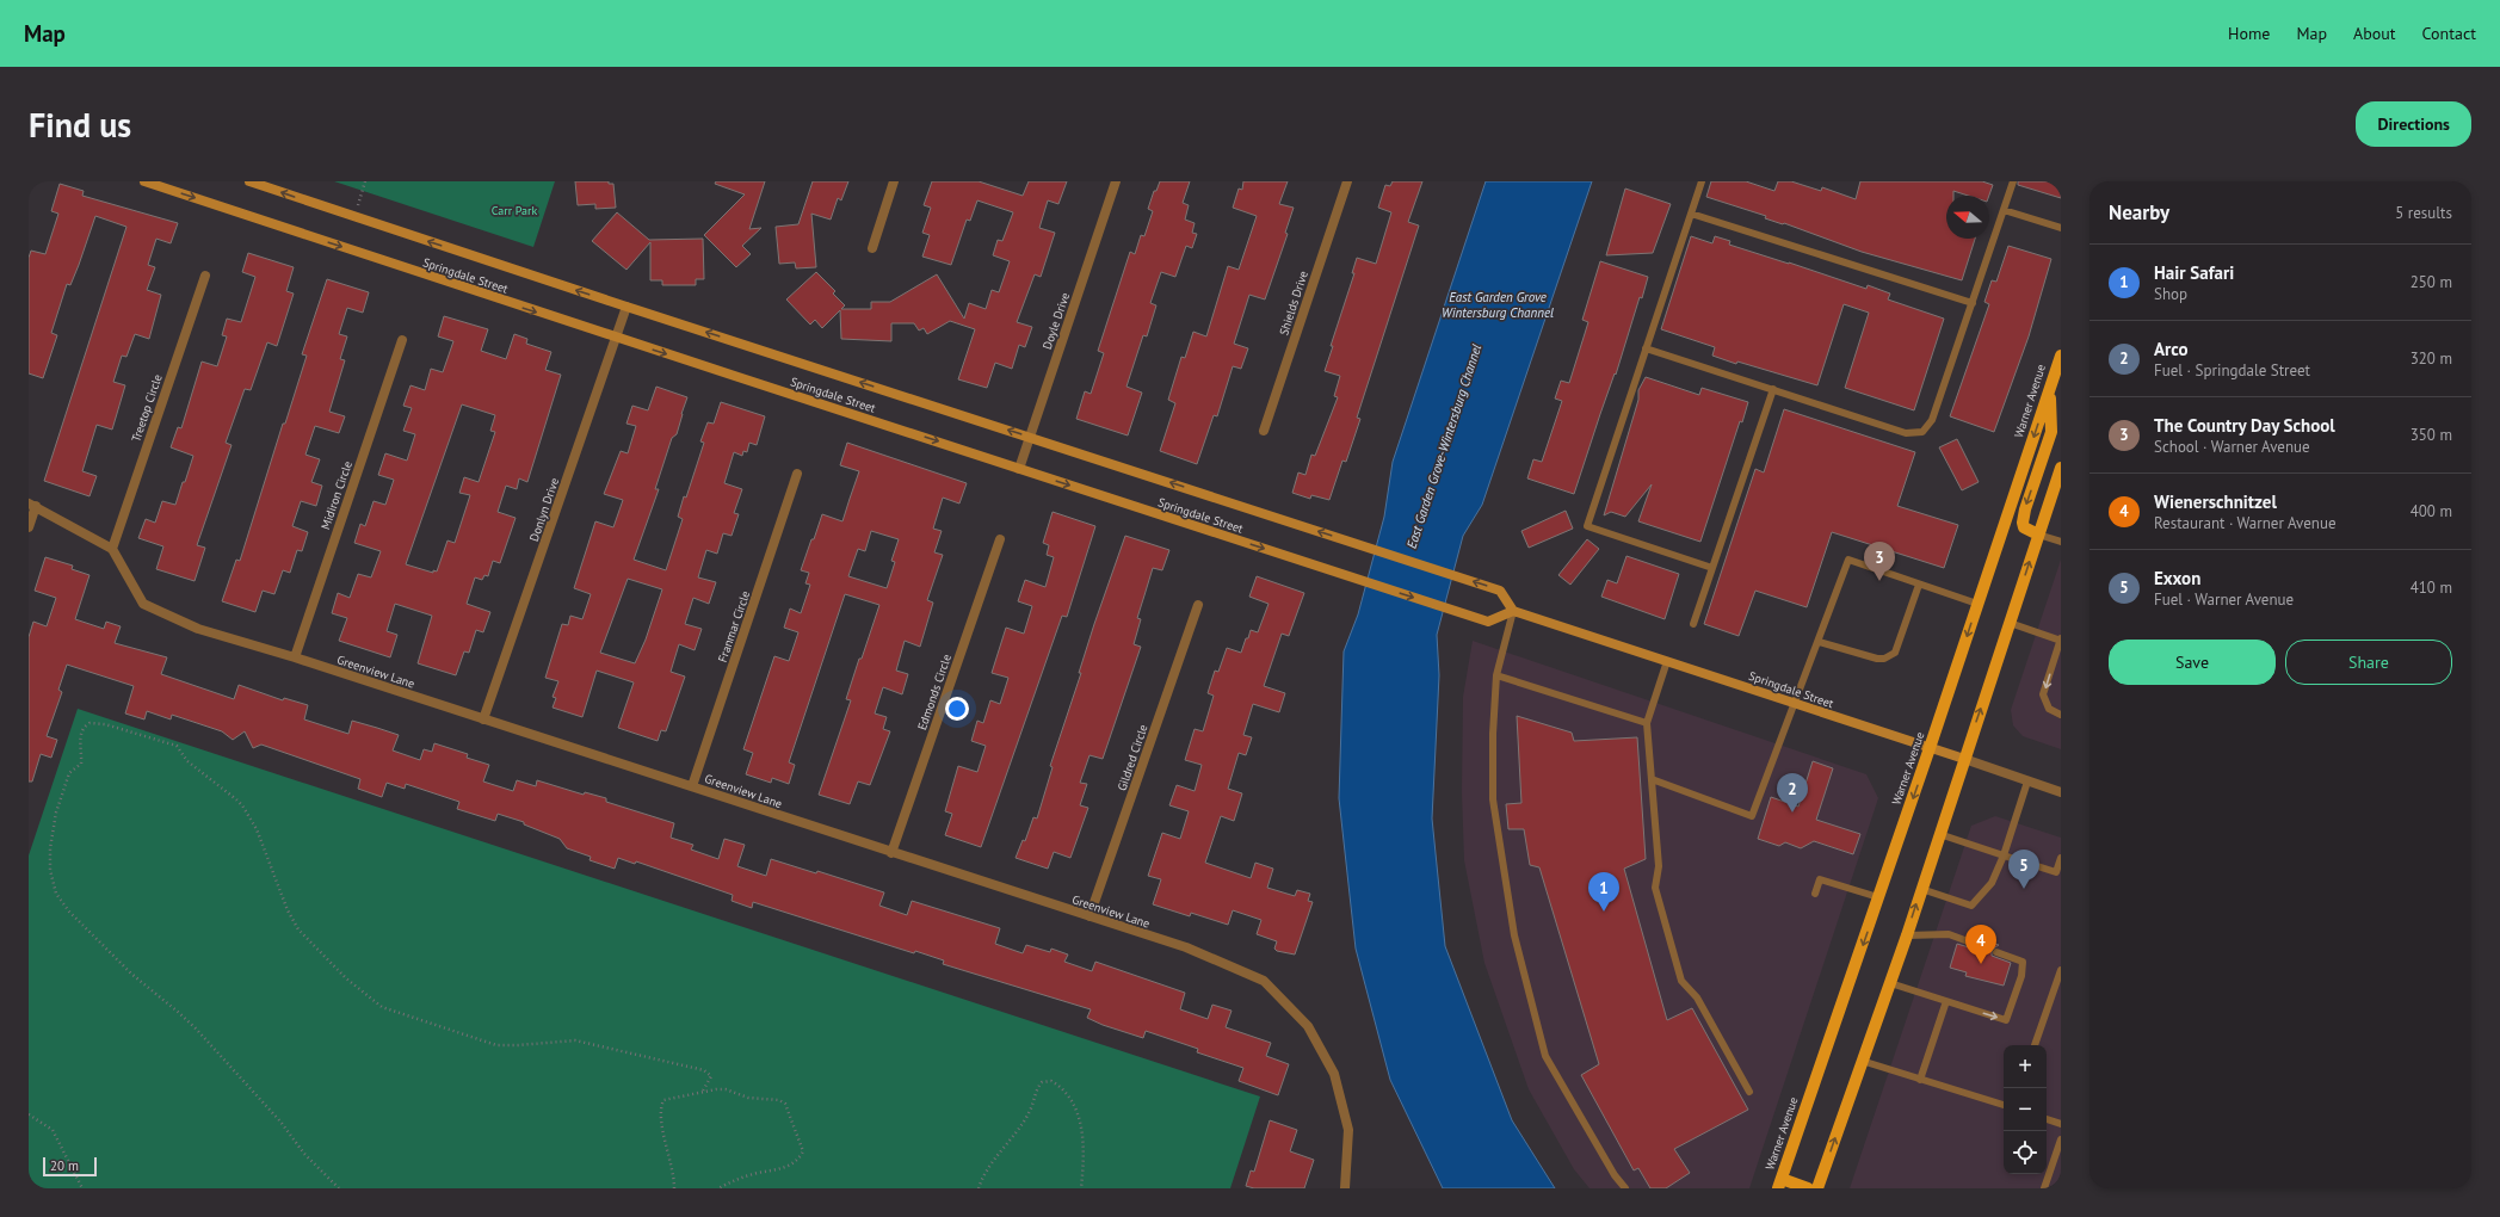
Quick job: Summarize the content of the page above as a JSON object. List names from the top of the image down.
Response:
{
  "streets": {
    "main road": ["Springdale Street", "Warner Avenue"],
    "street": [
      "Shields Drive",
      "Doyle Drive",
      "Treetop Circle",
      "Midiron Circle",
      "Donlyn Drive",
      "Franmar Circle",
      "Greenview Lane",
      "Edmonds Circle",
      "Gildred Circle"
    ]
  },
  "crossings": [
    ["Springdale Street", "Doyle Drive"],
    ["Springdale Street", "Warner Avenue"],
    ["Springdale Street", "Donlyn Drive"],
    ["Treetop Circle", "Greenview Lane"],
    ["Midiron Circle", "Greenview Lane"],
    ["Donlyn Drive", "Greenview Lane"],
    ["Franmar Circle", "Greenview Lane"],
    ["Greenview Lane", "Edmonds Circle"],
    ["Greenview Lane", "Gildred Circle"]
  ],
  "water": ["East Garden Grove Wintersburg Channel", "East Garden Grove-Wintersburg Channel"],
  "parks": ["Carr Park"],
  "scale_bar": "20 m",
  "north": "left",
  "page": {
    "header": "Map",
    "nav": [
      "Home",
      "Map",
      "About",
      "Contact"
    ],
    "buttons": [
      "Directions",
      ["Save", "Share"]
    ],
    "title": "Find us",
    "heading": ["Nearby", "5 results"],
    "list": [
      {
        "mark": "1",
        "name": "Hair Safari",
        "note": "Shop",
        "value": "250 m"
      },
      {
        "mark": "2",
        "name": "Arco",
        "note": "Fuel · Springdale Street",
        "value": "320 m"
      },
      {
        "mark": "3",
        "name": "The Country Day School",
        "note": "School · Warner Avenue",
        "value": "350 m"
      },
      {
        "mark": "4",
        "name": "Wienerschnitzel",
        "note": "Restaurant · Warner Avenue",
        "value": "400 m"
      },
      {
        "mark": "5",
        "name": "Exxon",
        "note": "Fuel · Warner Avenue",
        "value": "410 m"
      }
    ],
    "pins": [
      "3",
      "2",
      "5",
      "1",
      "4"
    ],
    "map_buttons": ["+", "−"],
    "scale": "20 m"
  }
}
